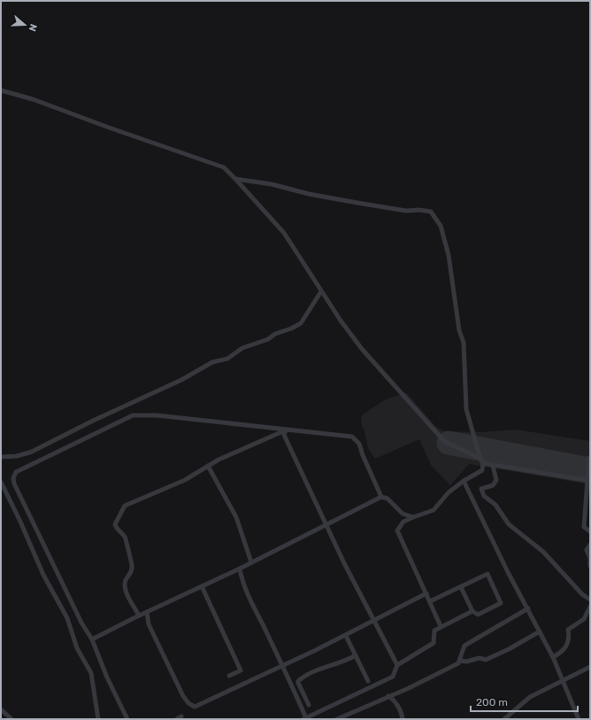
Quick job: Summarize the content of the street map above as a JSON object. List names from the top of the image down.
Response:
{
  "scale_bar": "200 m",
  "north": "right"
}
